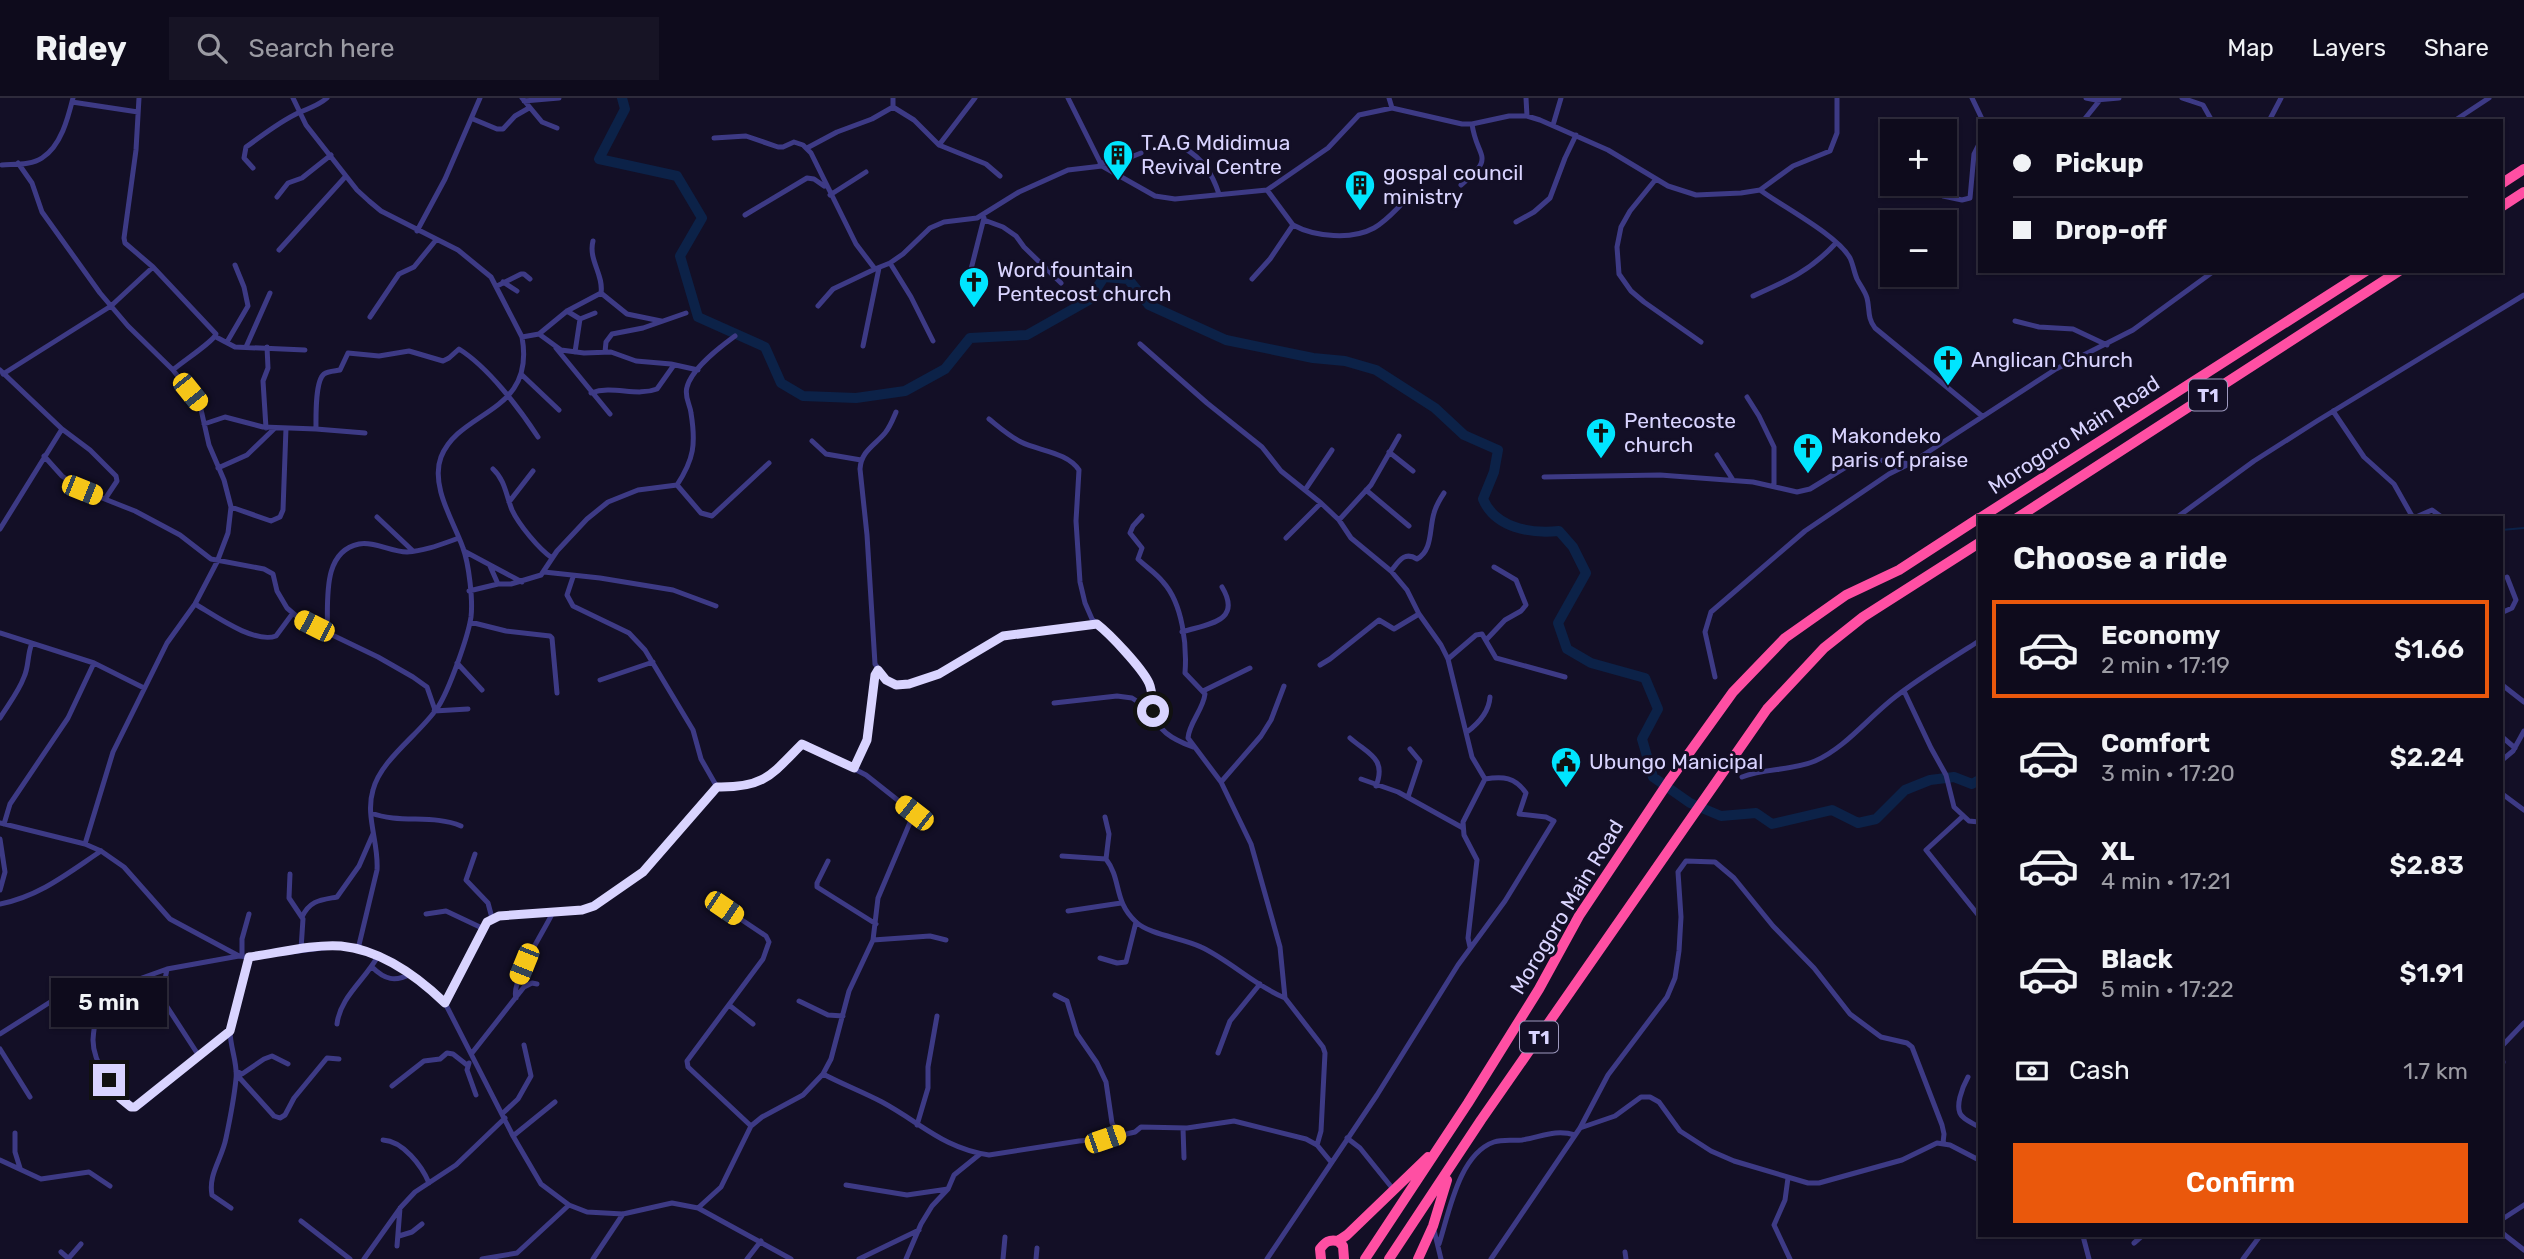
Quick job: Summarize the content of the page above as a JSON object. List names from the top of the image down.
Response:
{
  "streets": {
    "highway": ["T1", "Morogoro Main Road"]
  },
  "places": {
    "building": ["T.A.G Mdidimua Revival Centre", "gospal council ministry"],
    "church": [
      "Word fountain Pentecost church",
      "Anglican Church",
      "Pentecoste church",
      "Makondeko paris of praise"
    ],
    "public building": ["Ubungo Manicipal"]
  },
  "page": {
    "header": "Ridey",
    "search": "Search here",
    "nav": ["Map", "Layers", "Share"],
    "map_buttons": ["+", "−"],
    "banner": ["Pickup", "Drop-off"],
    "heading": "Choose a ride",
    "list": [
      {
        "name": "Economy",
        "note": "2 min · 17:19",
        "value": "$1.66"
      },
      {
        "name": "Comfort",
        "note": "3 min · 17:20",
        "value": "$2.24"
      },
      {
        "name": "XL",
        "note": "4 min · 17:21",
        "value": "$2.83"
      },
      {
        "name": "Black",
        "note": "5 min · 17:22",
        "value": "$1.91"
      }
    ],
    "bubble": "5 min",
    "pay": ["Cash", "1.7 km"],
    "buttons": "Confirm"
  }
}
